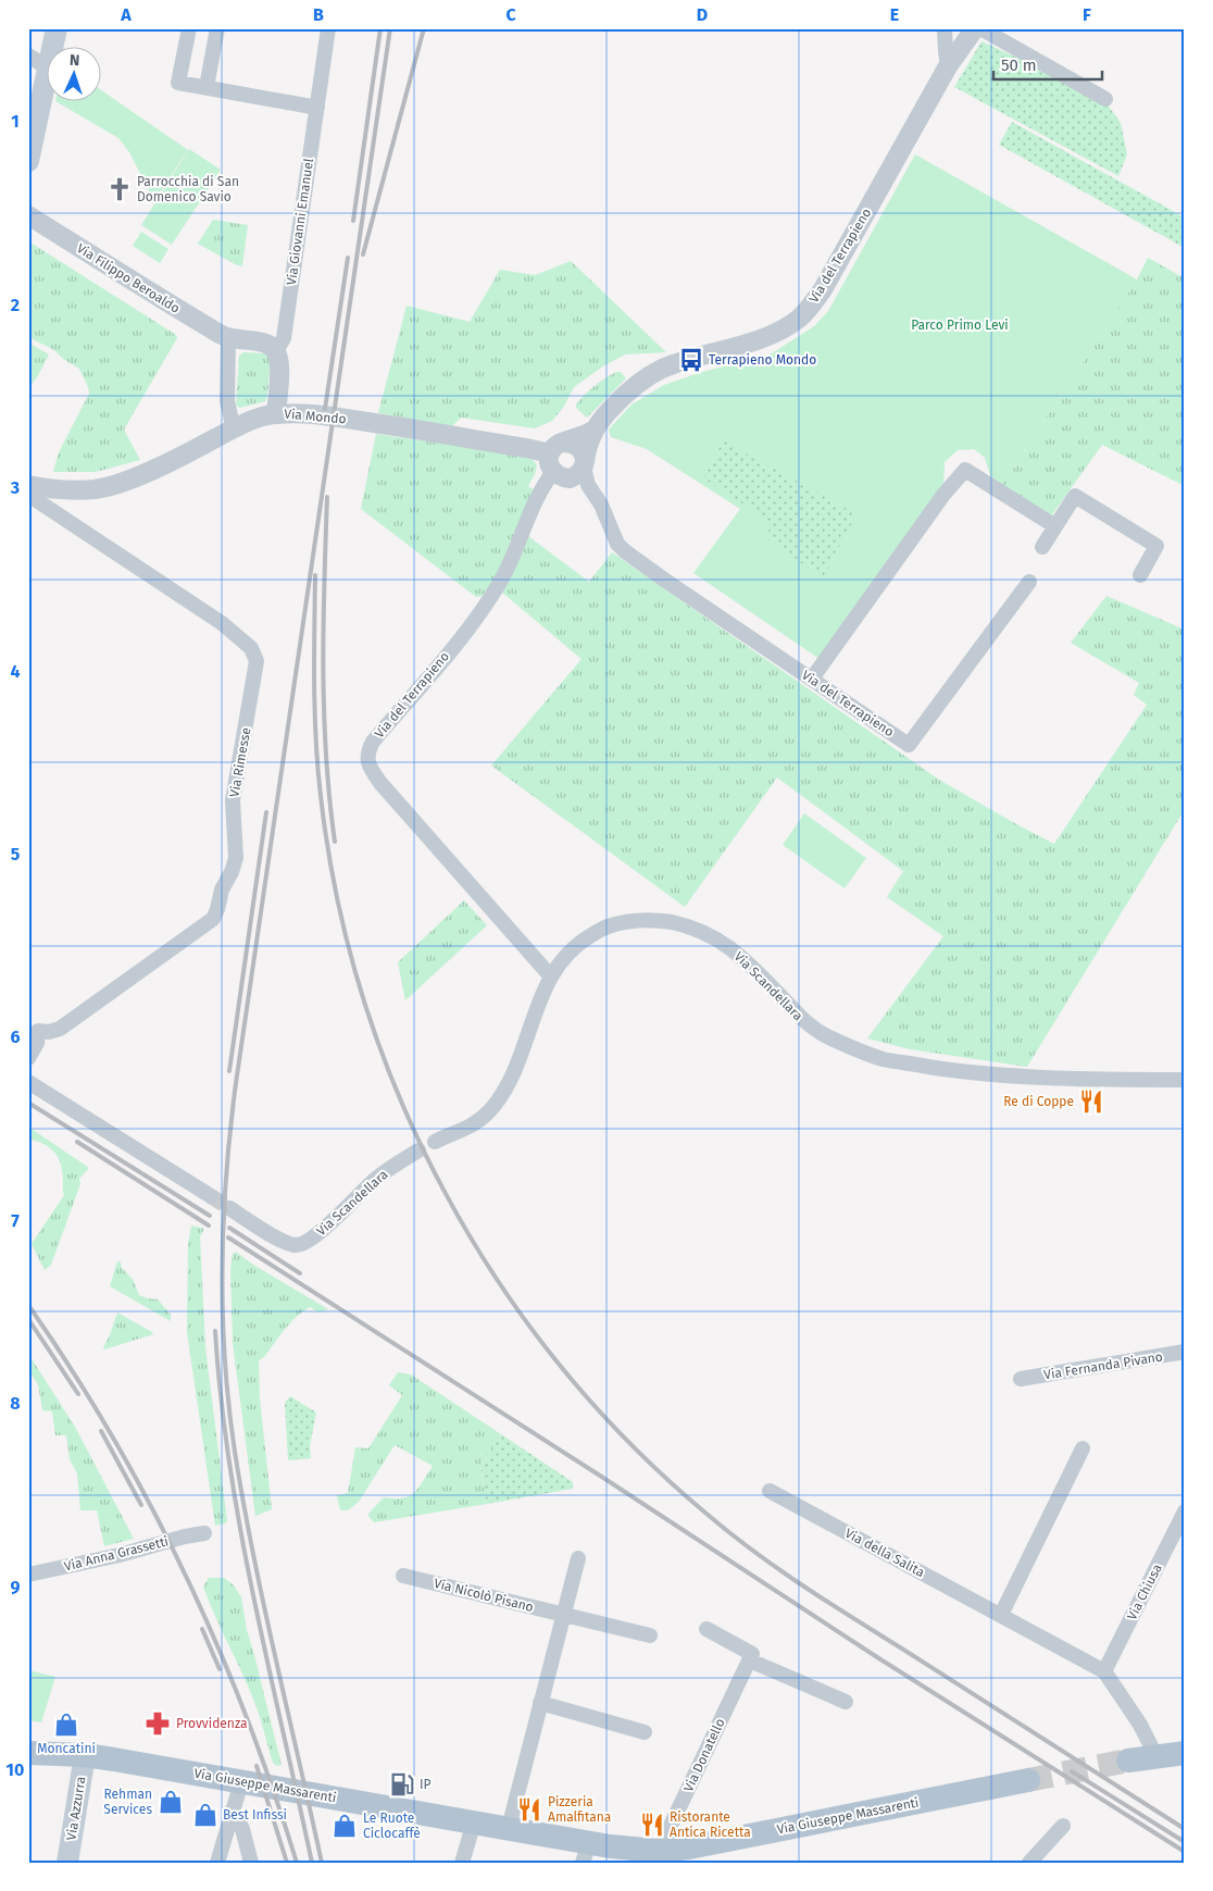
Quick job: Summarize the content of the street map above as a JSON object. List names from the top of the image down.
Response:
{
  "streets": {
    "main road": ["Via Giuseppe Massarenti", "Via Azzurra"],
    "street": [
      "Via Giovanni Emanuel",
      "Via del Terrapieno",
      "Via Filippo Beroaldo",
      "Via Mondo",
      "Via Rimesse",
      "Via Scandellara",
      "Via Fernanda Pivano",
      "Via della Salita",
      "Via Anna Grassetti",
      "Via Chiusa",
      "Via Nicolò Pisano",
      "Via Donatello"
    ]
  },
  "crossings": [
    ["Via Giovanni Emanuel", "Via Filippo Beroaldo"],
    ["Via Giovanni Emanuel", "Via Mondo"],
    ["Via del Terrapieno", "Via Mondo"],
    ["Via del Terrapieno", "Via Scandellara"],
    ["Via della Salita", "Via Chiusa"],
    ["Via Donatello", "Via Giuseppe Massarenti"],
    ["Via Giuseppe Massarenti", "Via Azzurra"]
  ],
  "parks": ["Parco Primo Levi"],
  "places": {
    "church": ["Parrocchia di San Domenico Savio"],
    "bus stop": ["Terrapieno Mondo"],
    "restaurant": ["Re di Coppe", "Pizzeria Amalfitana", "Ristorante Antica Ricetta"],
    "pharmacy": ["Provvidenza"],
    "shop": [
      "Moncatini",
      "Rehman Services",
      "Best Infissi",
      "Le Ruote Ciclocaffè"
    ],
    "fuel station": ["IP"]
  },
  "scale_bar": "50 m",
  "north": "top",
  "grid": {
    "columns": [
      "A",
      "B",
      "C",
      "D",
      "E",
      "F"
    ],
    "rows": [
      "1",
      "2",
      "3",
      "4",
      "5",
      "6",
      "7",
      "8",
      "9",
      "10"
    ]
  }
}
